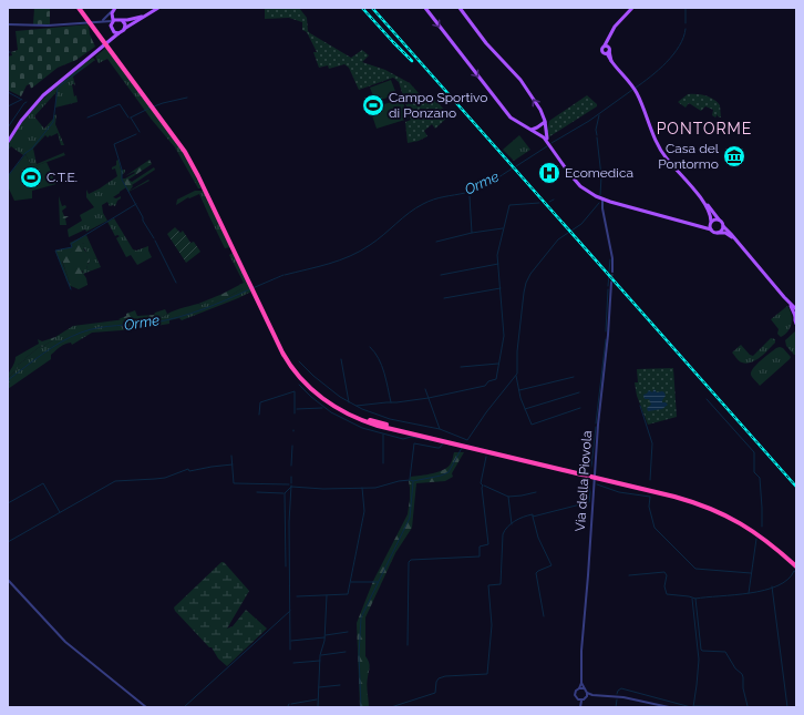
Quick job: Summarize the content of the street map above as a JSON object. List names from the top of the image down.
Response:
{
  "streets": {
    "street": ["Via della Piovola"]
  },
  "districts": ["PONTORME"],
  "water": ["Orme"],
  "places": {
    "sports": ["Campo Sportivo di Ponzano", "C.T.E."],
    "museum": ["Casa del Pontormo"],
    "hospital": ["Ecomedica"]
  }
}
